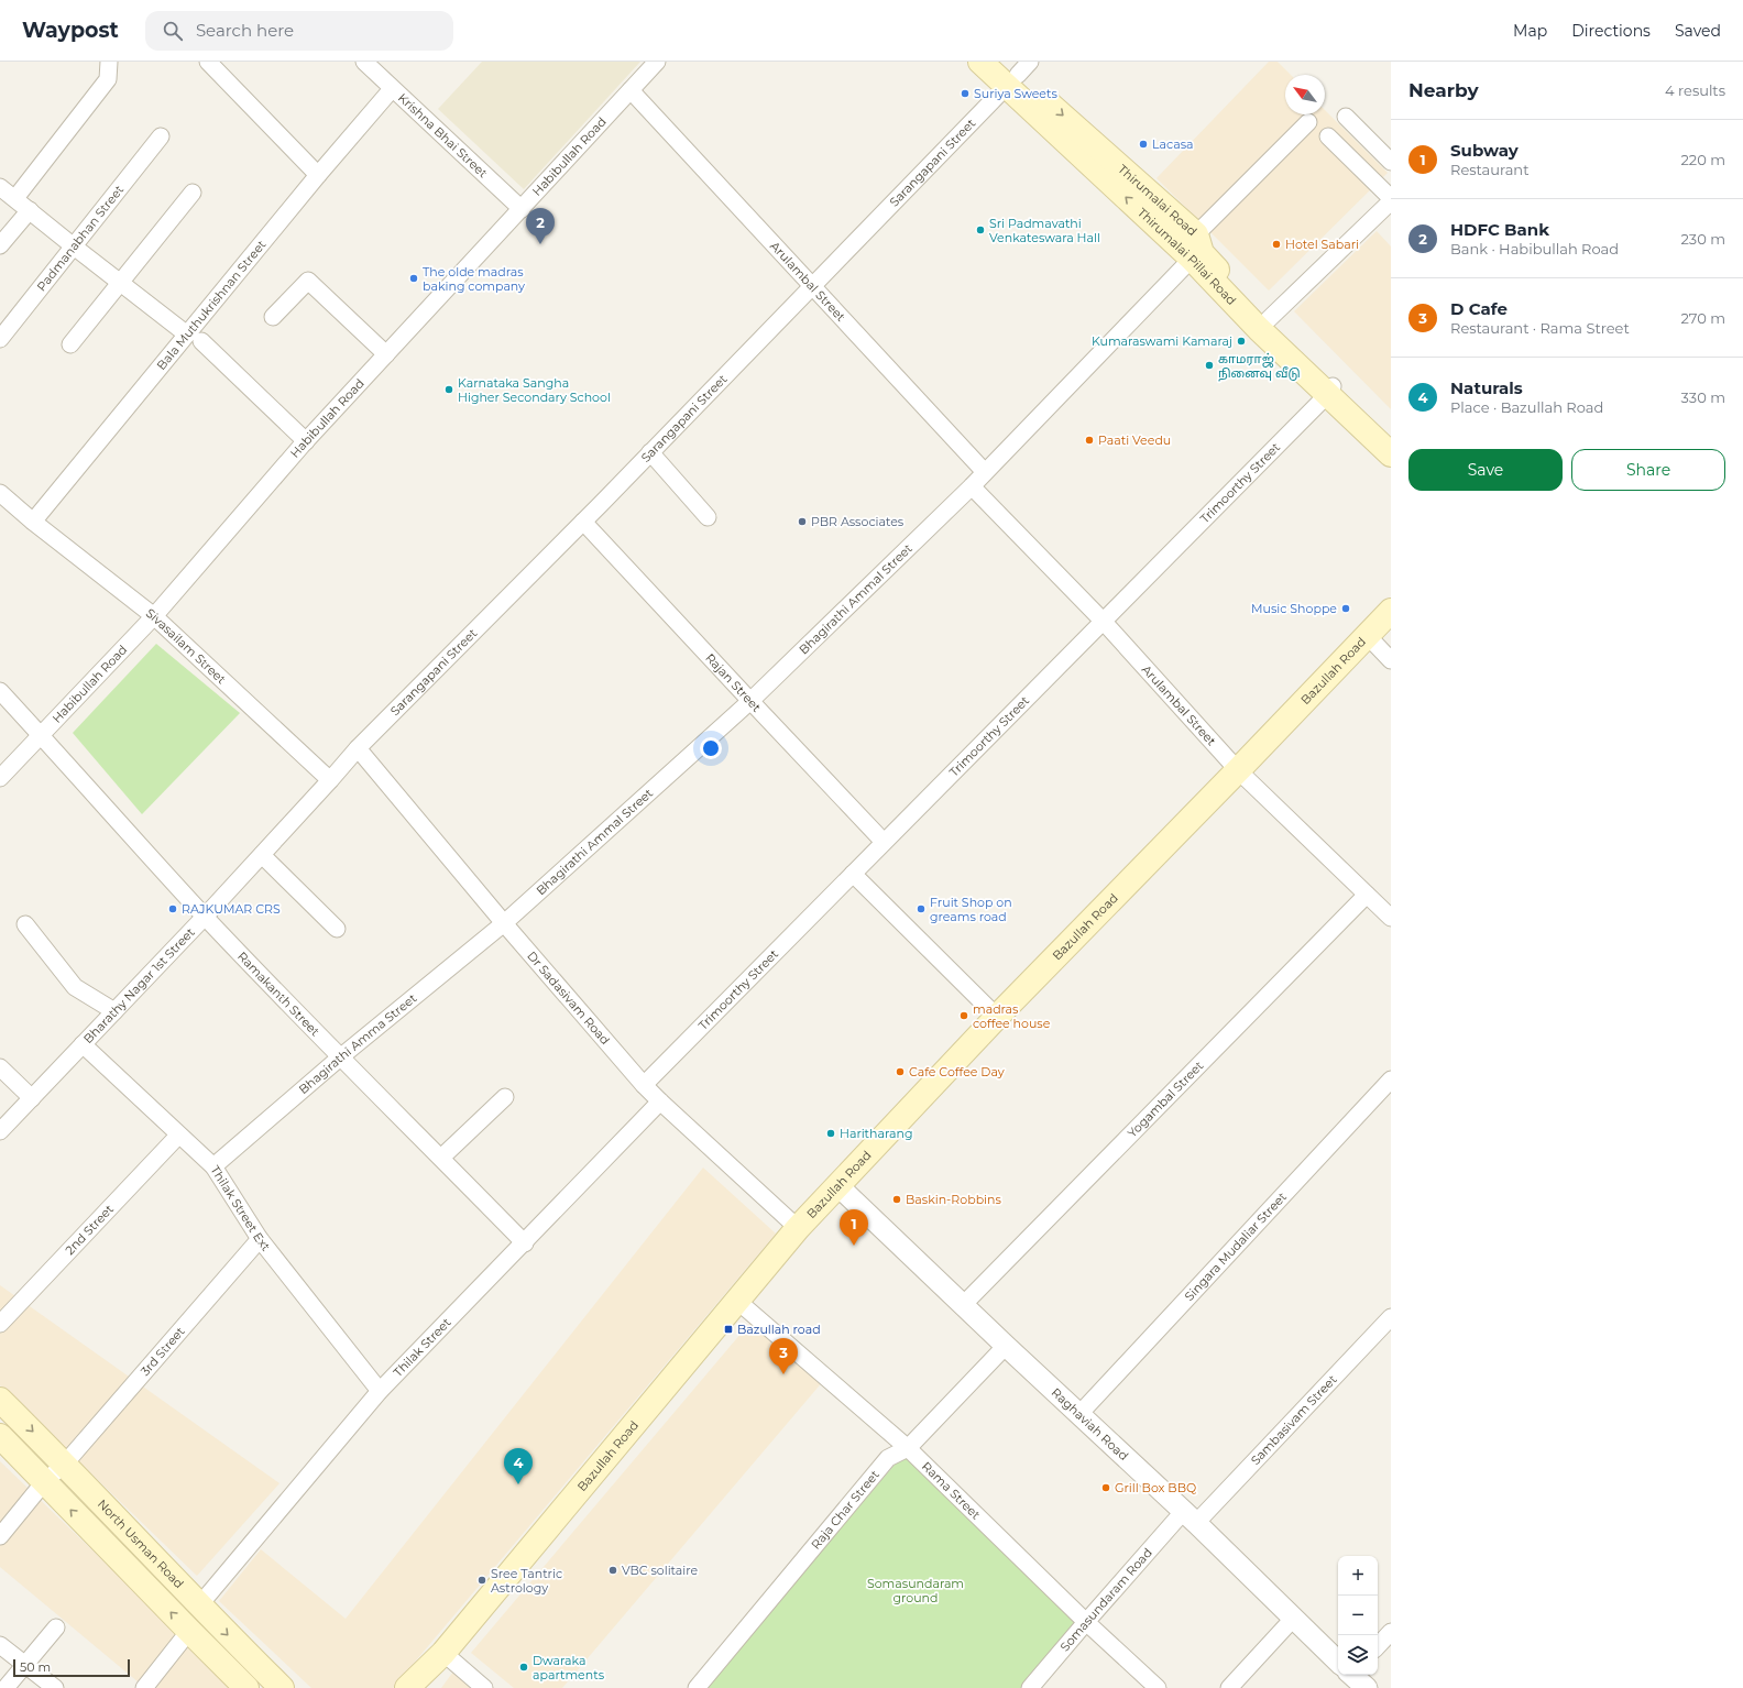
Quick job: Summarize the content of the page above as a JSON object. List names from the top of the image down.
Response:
{
  "streets": {
    "main road": [
      "Thirumalai Road",
      "Thirumalai Pillai Road",
      "Bazullah Road",
      "North Usman Road"
    ],
    "street": [
      "Krishna Bhai Street",
      "Habibullah Road",
      "Sarangapani Street",
      "Padmanabhan Street",
      "Arulambal Street",
      "Bala Muthukrishnan Street",
      "Trimoorthy Street",
      "Bhagirathi Ammal Street",
      "Sivasailam Street",
      "Rajan Street",
      "Bharathy Nagar 1st Street",
      "Ramakanth Street",
      "Dr Sadasivam Road",
      "Bhagirathi Amma Street",
      "Yogambal Street",
      "Thilak Street Ext",
      "2nd Street",
      "Singara Mudaliar Street",
      "Thilak Street",
      "3rd Street",
      "Sambasivam Street",
      "Raghaviah Road",
      "Rama Street",
      "Raja Char Street",
      "Somasundaram Road"
    ]
  },
  "crossings": [
    ["Krishna Bhai Street", "Habibullah Road"],
    ["Krishna Bhai Street", "Bala Muthukrishnan Street"],
    ["Habibullah Road", "Arulambal Street"],
    ["Habibullah Road", "Sivasailam Street"],
    ["Habibullah Road", "Ramakanth Street"],
    ["Sarangapani Street", "Thirumalai Road"],
    ["Sarangapani Street", "Thirumalai Pillai Road"],
    ["Sarangapani Street", "Arulambal Street"],
    ["Sarangapani Street", "Rajan Street"],
    ["Sarangapani Street", "Dr Sadasivam Road"],
    ["Thirumalai Road", "Thirumalai Pillai Road"],
    ["Thirumalai Road", "Trimoorthy Street"],
    ["Thirumalai Pillai Road", "Trimoorthy Street"],
    ["Thirumalai Pillai Road", "Bhagirathi Ammal Street"],
    ["Arulambal Street", "Trimoorthy Street"],
    ["Arulambal Street", "Bhagirathi Ammal Street"],
    ["Arulambal Street", "Bazullah Road"],
    ["Arulambal Street", "Yogambal Street"],
    ["Bala Muthukrishnan Street", "Sivasailam Street"],
    ["Trimoorthy Street", "Rajan Street"],
    ["Trimoorthy Street", "Dr Sadasivam Road"],
    ["Bhagirathi Ammal Street", "Rajan Street"],
    ["Bhagirathi Ammal Street", "Dr Sadasivam Road"],
    ["Bhagirathi Ammal Street", "Bhagirathi Amma Street"],
    ["Sivasailam Street", "Bharathy Nagar 1st Street"],
    ["Bazullah Road", "Dr Sadasivam Road"],
    ["Bazullah Road", "Raghaviah Road"],
    ["Bazullah Road", "Rama Street"],
    ["Bharathy Nagar 1st Street", "Ramakanth Street"],
    ["Bharathy Nagar 1st Street", "Thilak Street Ext"],
    ["Ramakanth Street", "Bhagirathi Amma Street"],
    ["Ramakanth Street", "Thilak Street"],
    ["Dr Sadasivam Road", "Bhagirathi Amma Street"],
    ["Dr Sadasivam Road", "Thilak Street"],
    ["Bhagirathi Amma Street", "Thilak Street Ext"],
    ["Yogambal Street", "Raghaviah Road"],
    ["Thilak Street Ext", "2nd Street"],
    ["Thilak Street Ext", "Thilak Street"],
    ["Thilak Street Ext", "3rd Street"],
    ["Singara Mudaliar Street", "Raghaviah Road"],
    ["Thilak Street", "North Usman Road"],
    ["3rd Street", "North Usman Road"],
    ["Sambasivam Street", "Raghaviah Road"],
    ["Sambasivam Street", "Somasundaram Road"],
    ["Raghaviah Road", "Raja Char Street"],
    ["Raghaviah Road", "Somasundaram Road"],
    ["Rama Street", "Raja Char Street"],
    ["Rama Street", "Somasundaram Road"]
  ],
  "one_way": ["Thirumalai Road", "Thirumalai Pillai Road"],
  "parks": ["Somasundaram ground"],
  "places": {
    "other": [
      "Suriya Sweets",
      "Lacasa",
      "Sri Padmavathi Venkateswara Hall",
      "Hotel Sabari",
      "The olde madras baking company",
      "Kumaraswami Kamaraj",
      "காமராஜ் நினைவு வீடு",
      "Karnataka Sangha Higher Secondary School",
      "Paati Veedu",
      "PBR Associates",
      "Music Shoppe",
      "RAJKUMAR CRS",
      "Fruit Shop on greams road",
      "madras coffee house",
      "Cafe Coffee Day",
      "Haritharang",
      "Baskin-Robbins",
      "Grill Box BBQ",
      "VBC solitaire",
      "Sree Tantric Astrology",
      "Dwaraka apartments"
    ],
    "transit": ["Bazullah road"]
  },
  "scale_bar": "50 m",
  "north": "top left",
  "page": {
    "header": "Waypost",
    "search": "Search here",
    "nav": ["Map", "Directions", "Saved"],
    "heading": ["Nearby", "4 results"],
    "list": [
      {
        "mark": "1",
        "name": "Subway",
        "note": "Restaurant",
        "value": "220 m"
      },
      {
        "mark": "2",
        "name": "HDFC Bank",
        "note": "Bank · Habibullah Road",
        "value": "230 m"
      },
      {
        "mark": "3",
        "name": "D Cafe",
        "note": "Restaurant · Rama Street",
        "value": "270 m"
      },
      {
        "mark": "4",
        "name": "Naturals",
        "note": "Place · Bazullah Road",
        "value": "330 m"
      }
    ],
    "pins": [
      "2",
      "1",
      "3",
      "4"
    ],
    "buttons": ["Save", "Share"],
    "map_buttons": ["+", "−"],
    "scale": "50 m"
  }
}
